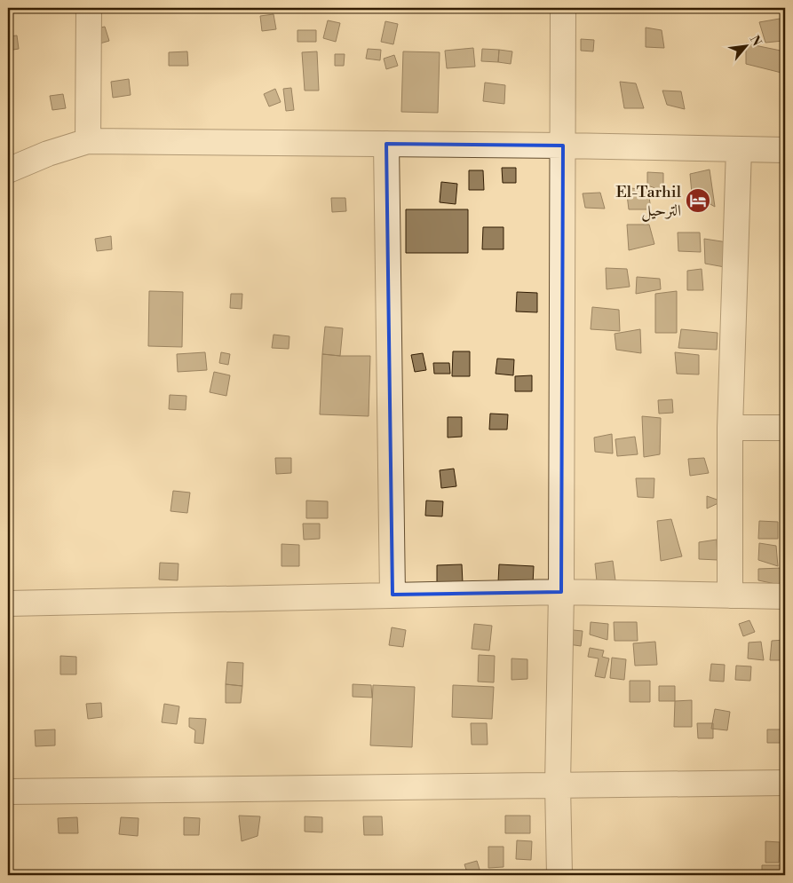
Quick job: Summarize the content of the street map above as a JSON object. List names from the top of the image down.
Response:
{
  "places": {
    "hotel": ["El-Tarhil الترحيل"]
  },
  "north": "top right"
}
